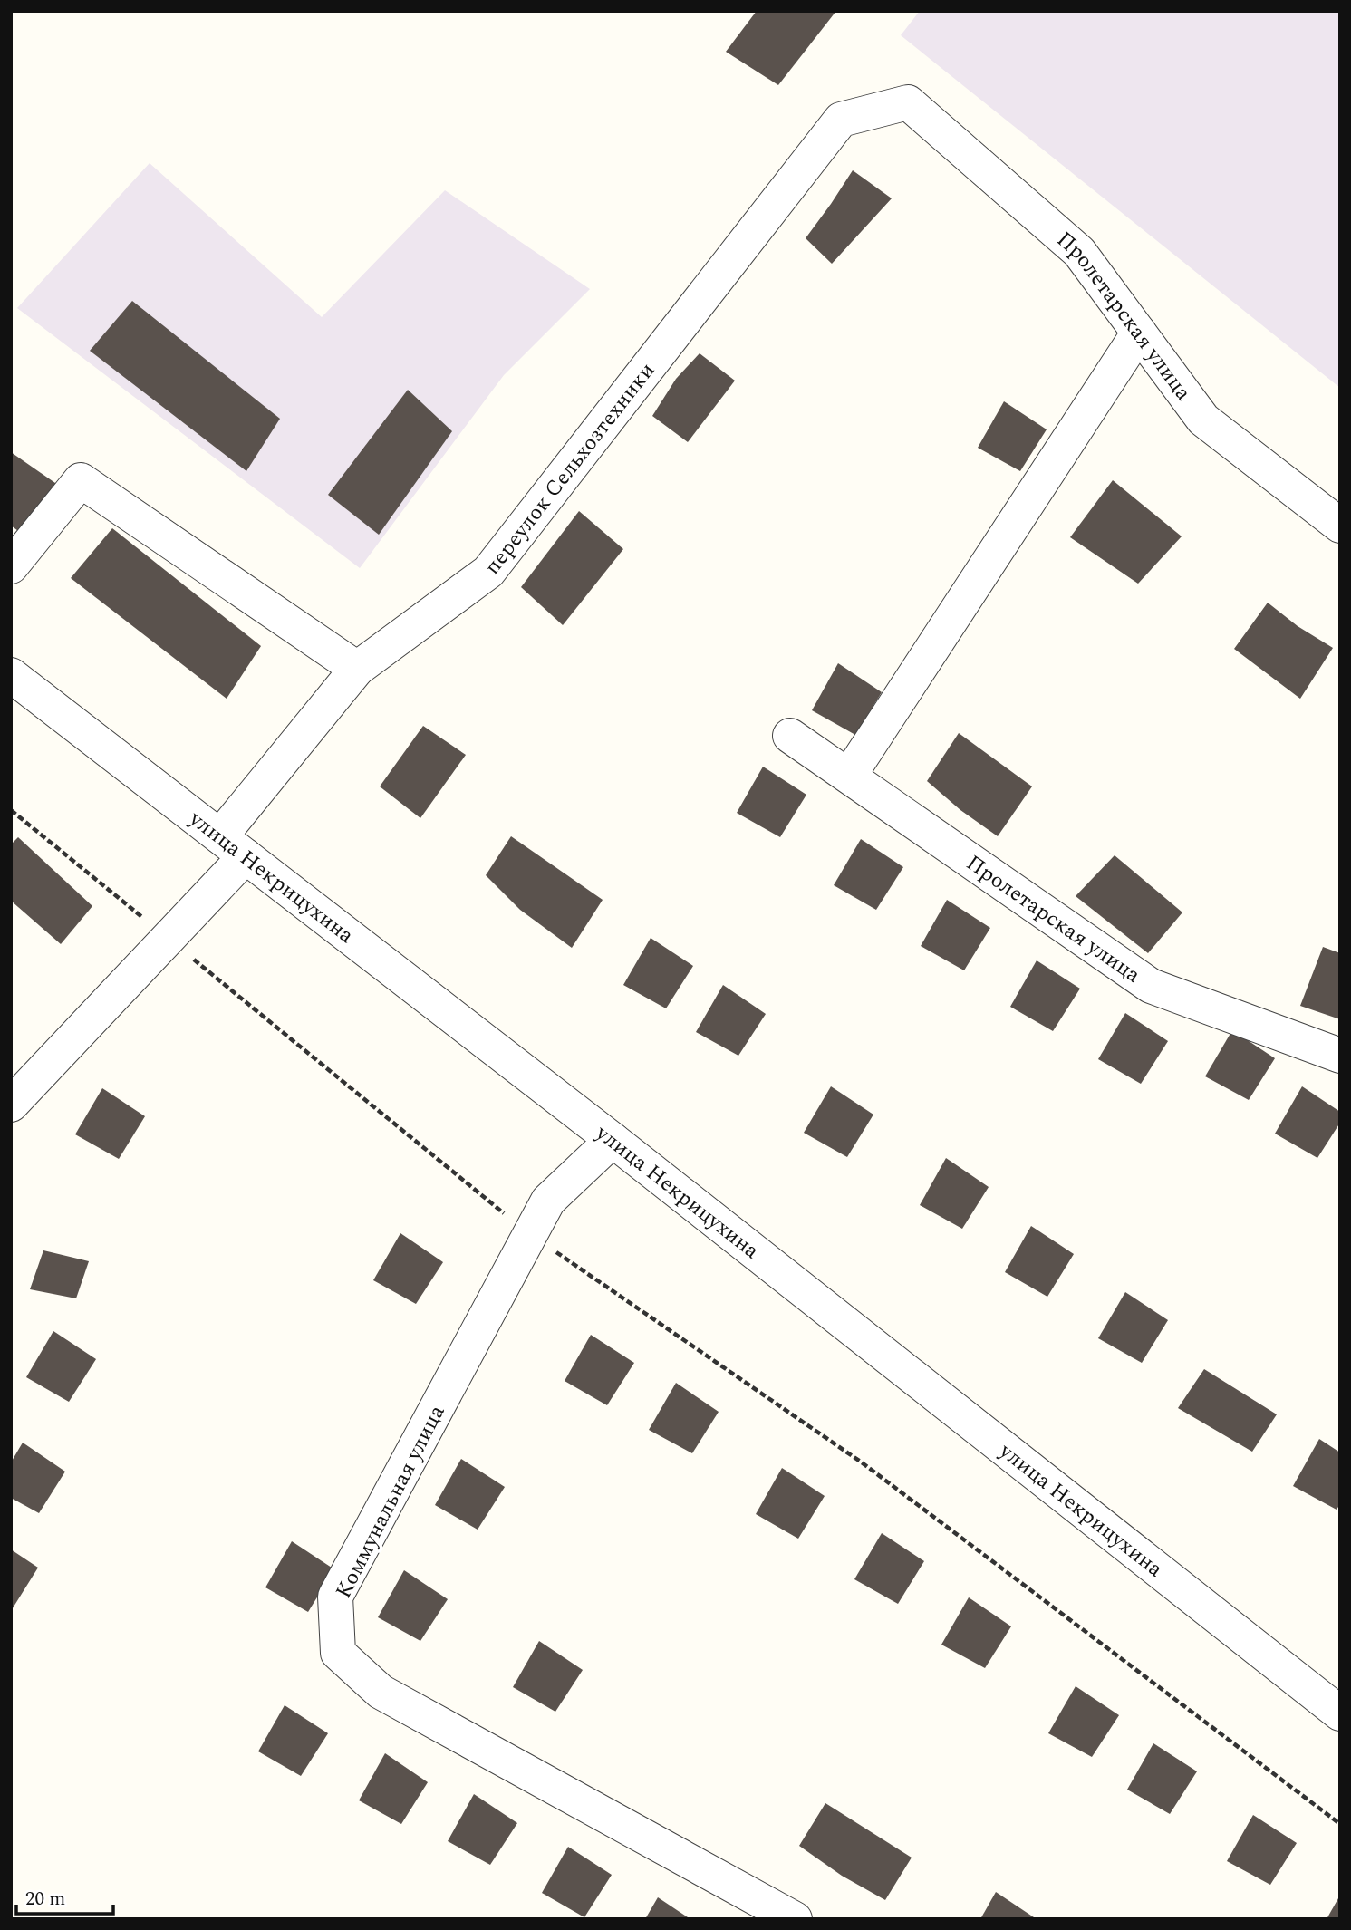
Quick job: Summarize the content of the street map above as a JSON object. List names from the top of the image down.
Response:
{
  "streets": {
    "street": [
      "Пролетарская улица",
      "переулок Сельхозтехники",
      "улица Некрицухина",
      "Коммунальная улица"
    ]
  },
  "crossings": [
    ["Пролетарская улица", "переулок Сельхозтехники"],
    ["переулок Сельхозтехники", "улица Некрицухина"],
    ["улица Некрицухина", "Коммунальная улица"]
  ],
  "scale_bar": "20 m"
}
